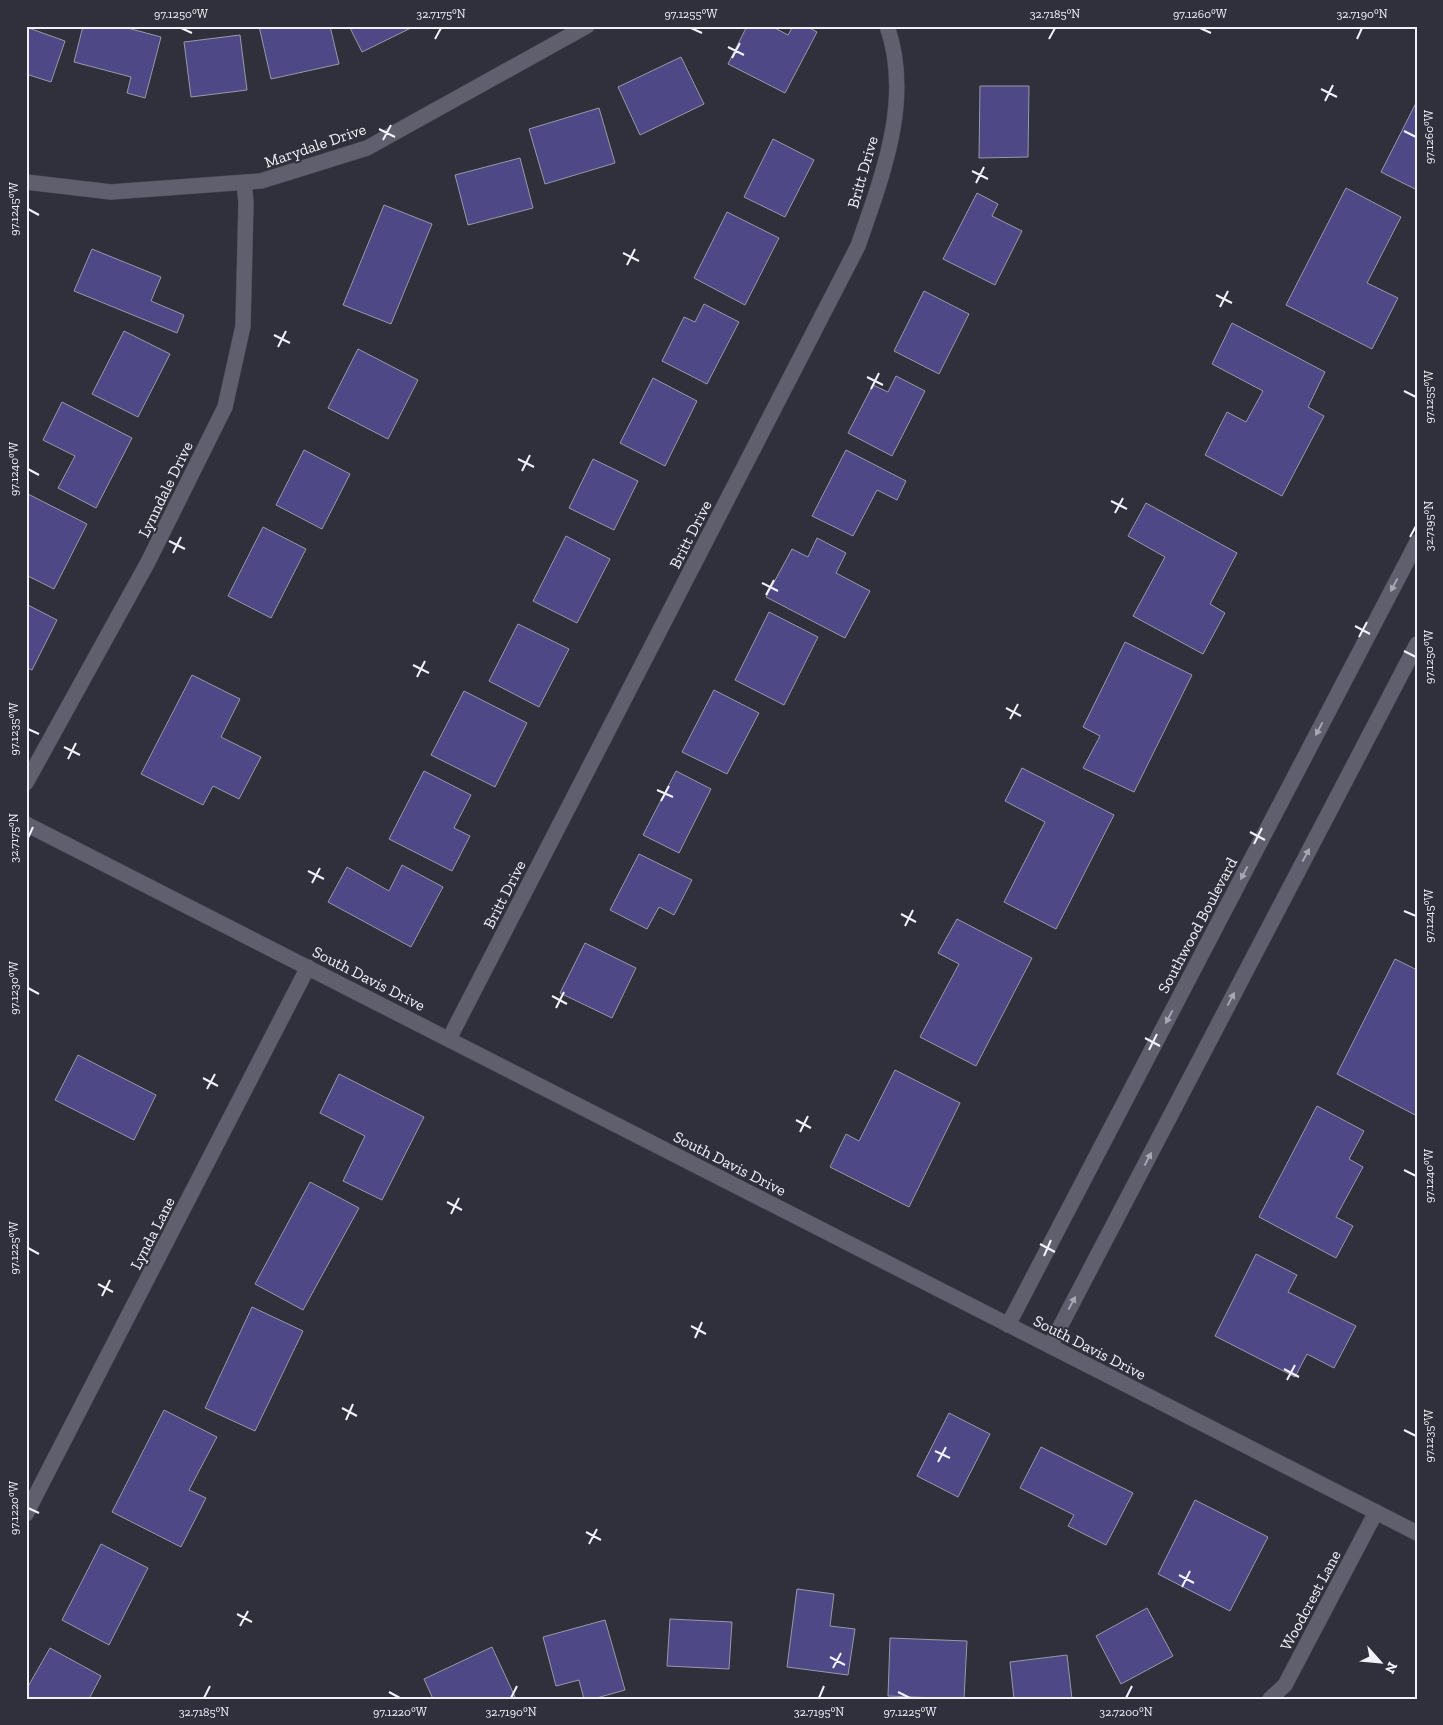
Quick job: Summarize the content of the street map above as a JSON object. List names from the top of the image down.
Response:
{
  "streets": {
    "street": [
      "Marydale Drive",
      "Britt Drive",
      "Lynndale Drive",
      "Southwood Boulevard",
      "South Davis Drive",
      "Lynda Lane",
      "Woodcrest Lane"
    ]
  },
  "crossings": [
    ["Marydale Drive", "Lynndale Drive"],
    ["Britt Drive", "South Davis Drive"],
    ["Southwood Boulevard", "South Davis Drive"],
    ["South Davis Drive", "Lynda Lane"],
    ["South Davis Drive", "Woodcrest Lane"]
  ],
  "north": "bottom right",
  "coordinates": [
    "97.1250°W",
    "32.7175°N",
    "97.1255°W",
    "32.7185°N",
    "97.1260°W",
    "32.7190°N",
    "97.1245°W",
    "97.1240°W",
    "32.7195°N",
    "97.1235°W",
    "97.1230°W",
    "97.1225°W",
    "97.1220°W",
    "32.7200°N"
  ]
}
